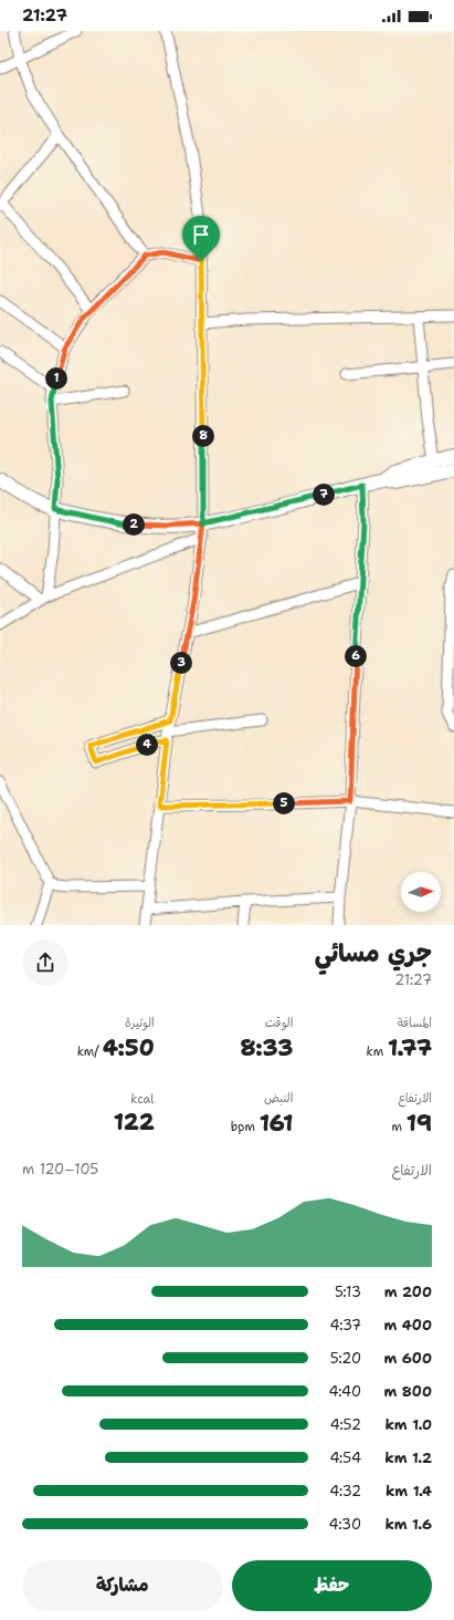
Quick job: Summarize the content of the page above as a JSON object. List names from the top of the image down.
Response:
{
  "north": "right",
  "page": {
    "status": "21:27",
    "pins": [
      "1",
      "8",
      "7",
      "2",
      "6",
      "3",
      "4",
      "5"
    ],
    "heading": ["جري مسائي", "21:27"],
    "stats": [
      ["المسافة", "1.77 km"],
      ["الوقت", "8:33"],
      ["الوتيرة", "4:50 /km"],
      ["الارتفاع", "19 m"],
      ["النبض", "161 bpm"],
      ["kcal", "122"]
    ],
    "chart": ["الارتفاع", "105–120 m"],
    "list": [
      {
        "name": "200 m",
        "note": "5:13"
      },
      {
        "name": "400 m",
        "note": "4:37"
      },
      {
        "name": "600 m",
        "note": "5:20"
      },
      {
        "name": "800 m",
        "note": "4:40"
      },
      {
        "name": "1.0 km",
        "note": "4:52"
      },
      {
        "name": "1.2 km",
        "note": "4:54"
      },
      {
        "name": "1.4 km",
        "note": "4:32"
      },
      {
        "name": "1.6 km",
        "note": "4:30"
      }
    ],
    "buttons": ["حفظ", "مشاركة"]
  }
}
